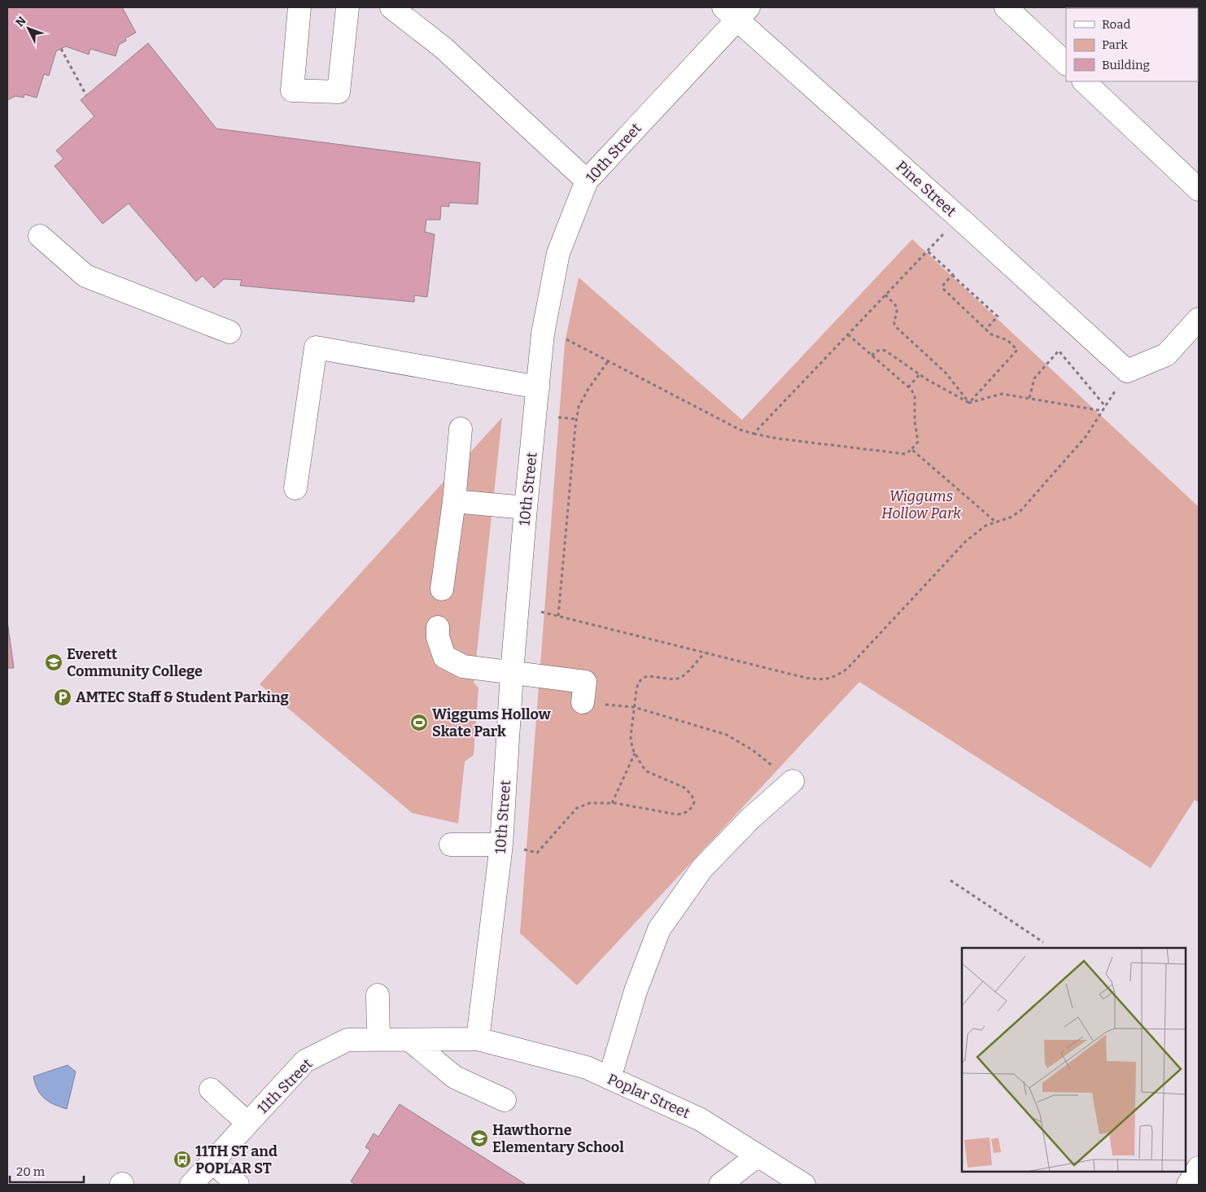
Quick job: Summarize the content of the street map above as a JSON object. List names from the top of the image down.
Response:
{
  "streets": {
    "street": [
      "10th Street",
      "Pine Street",
      "11th Street",
      "Poplar Street"
    ]
  },
  "crossings": [
    ["10th Street", "Pine Street"],
    ["10th Street", "11th Street"],
    ["10th Street", "Poplar Street"],
    ["11th Street", "Poplar Street"]
  ],
  "parks": ["Wiggums Hollow Park"],
  "places": {
    "school or university": ["Everett Community College", "Hawthorne Elementary School"],
    "parking": ["AMTEC Staff & Student Parking"],
    "sports": ["Wiggums Hollow Skate Park"],
    "bus stop": ["11TH ST and POPLAR ST"]
  },
  "legend": ["Road", "Park", "Building"],
  "scale_bar": "20 m",
  "north": "top left"
}
